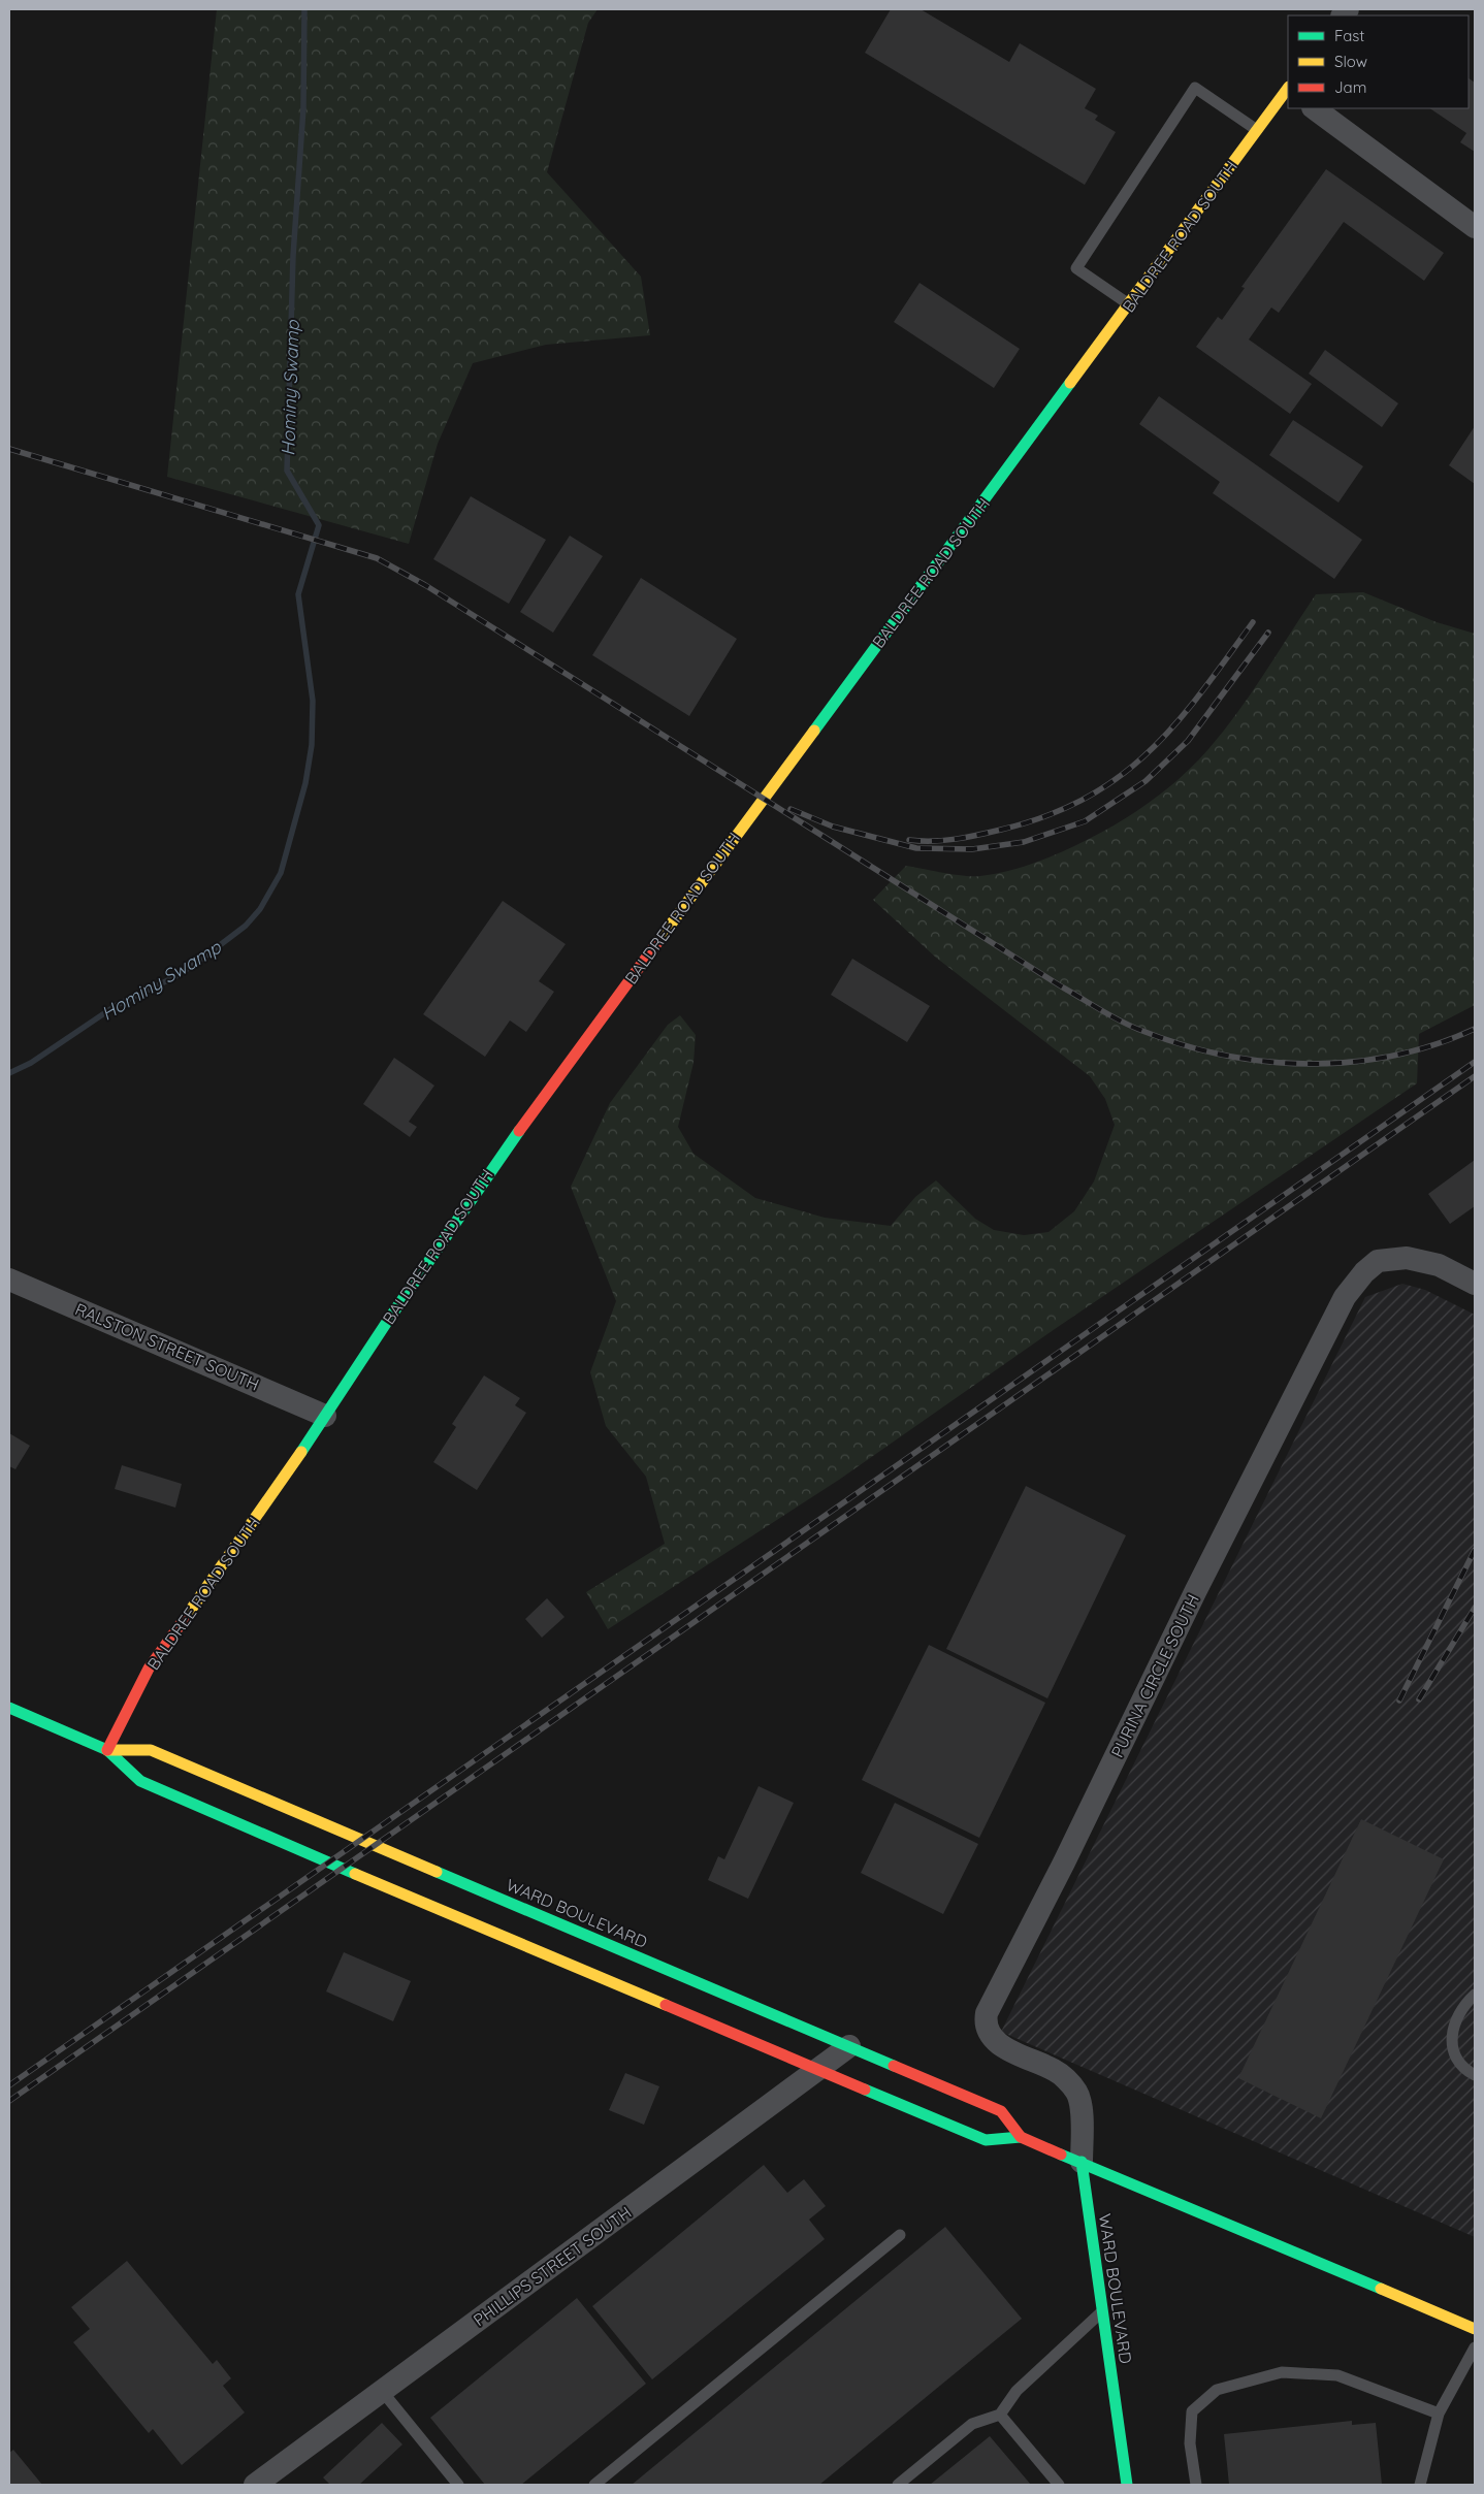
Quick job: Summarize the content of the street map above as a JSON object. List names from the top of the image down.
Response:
{
  "streets": {
    "main road": ["BALDREE ROAD SOUTH", "WARD BOULEVARD"],
    "street": ["RALSTON STREET SOUTH", "PURINA CIRCLE SOUTH", "PHILLIPS STREET SOUTH"]
  },
  "crossings": [
    ["BALDREE ROAD SOUTH", "RALSTON STREET SOUTH"],
    ["BALDREE ROAD SOUTH", "WARD BOULEVARD"],
    ["PURINA CIRCLE SOUTH", "WARD BOULEVARD"],
    ["WARD BOULEVARD", "PHILLIPS STREET SOUTH"]
  ],
  "water": ["Hominy Swamp"],
  "legend": ["Fast", "Slow", "Jam"]
}
